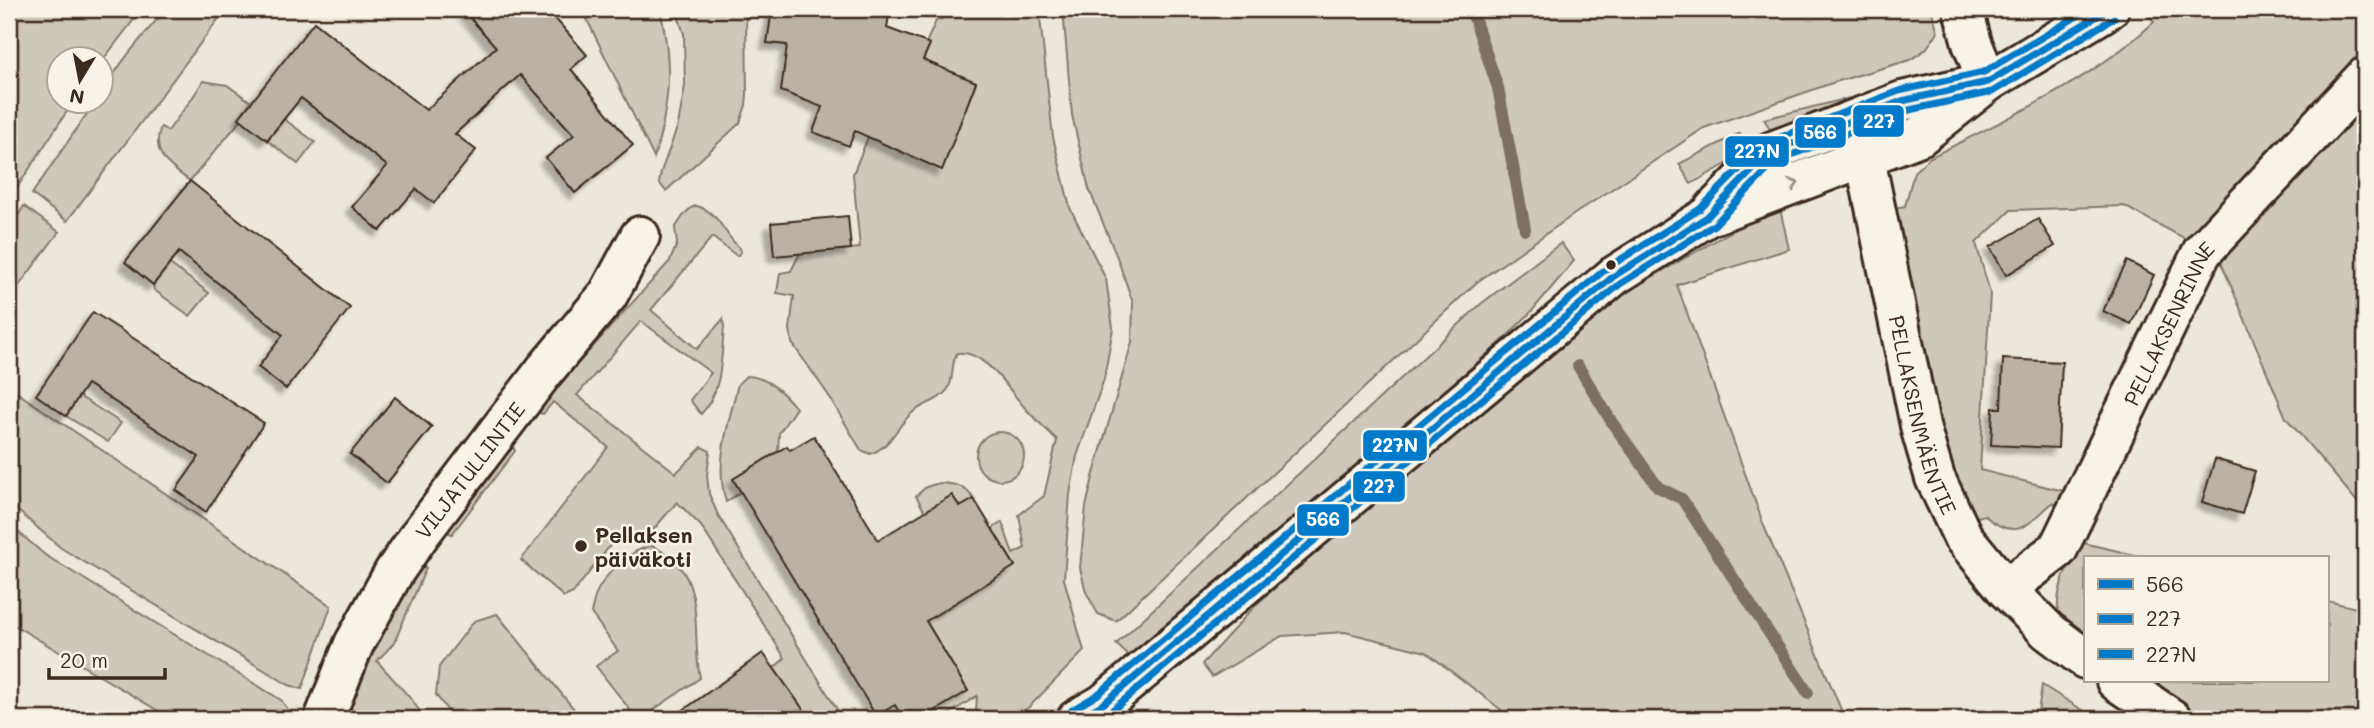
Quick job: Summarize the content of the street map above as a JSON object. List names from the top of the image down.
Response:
{
  "streets": {
    "street": ["PELLAKSENRINNE", "PELLAKSENMÄENTIE", "VILJATULLINTIE"]
  },
  "crossings": [
    ["PELLAKSENRINNE", "PELLAKSENMÄENTIE"]
  ],
  "places": ["Pellaksen päiväkoti"],
  "lines": ["transit line 566", "transit line 227N", "transit line 227"],
  "legend": ["566", "227", "227N"],
  "scale_bar": "20 m",
  "north": "bottom"
}
